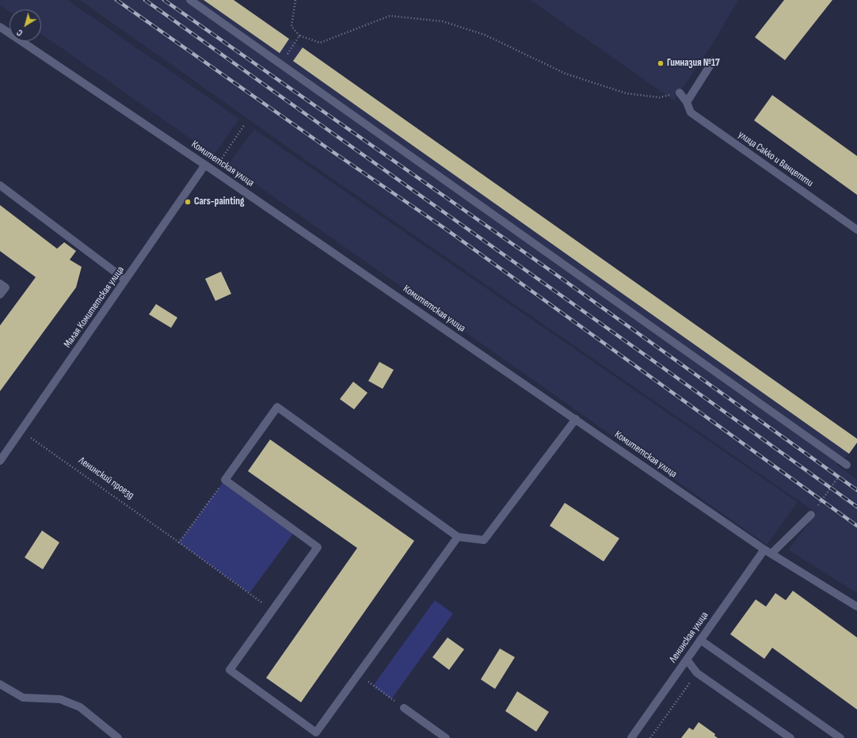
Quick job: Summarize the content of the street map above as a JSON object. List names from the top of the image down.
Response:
{
  "streets": {
    "street": [
      "улица Сакко и Ванцетти",
      "Комитетская улица",
      "Малая Комитетская улица",
      "Ленинская улица"
    ],
    "path": ["Ленинский проезд"]
  },
  "crossings": [
    ["Комитетская улица", "Малая Комитетская улица"],
    ["Комитетская улица", "Ленинская улица"],
    ["Малая Комитетская улица", "Ленинский проезд"]
  ],
  "places": ["Гимназия №17", "Cars-painting"],
  "north": "bottom left"
}
